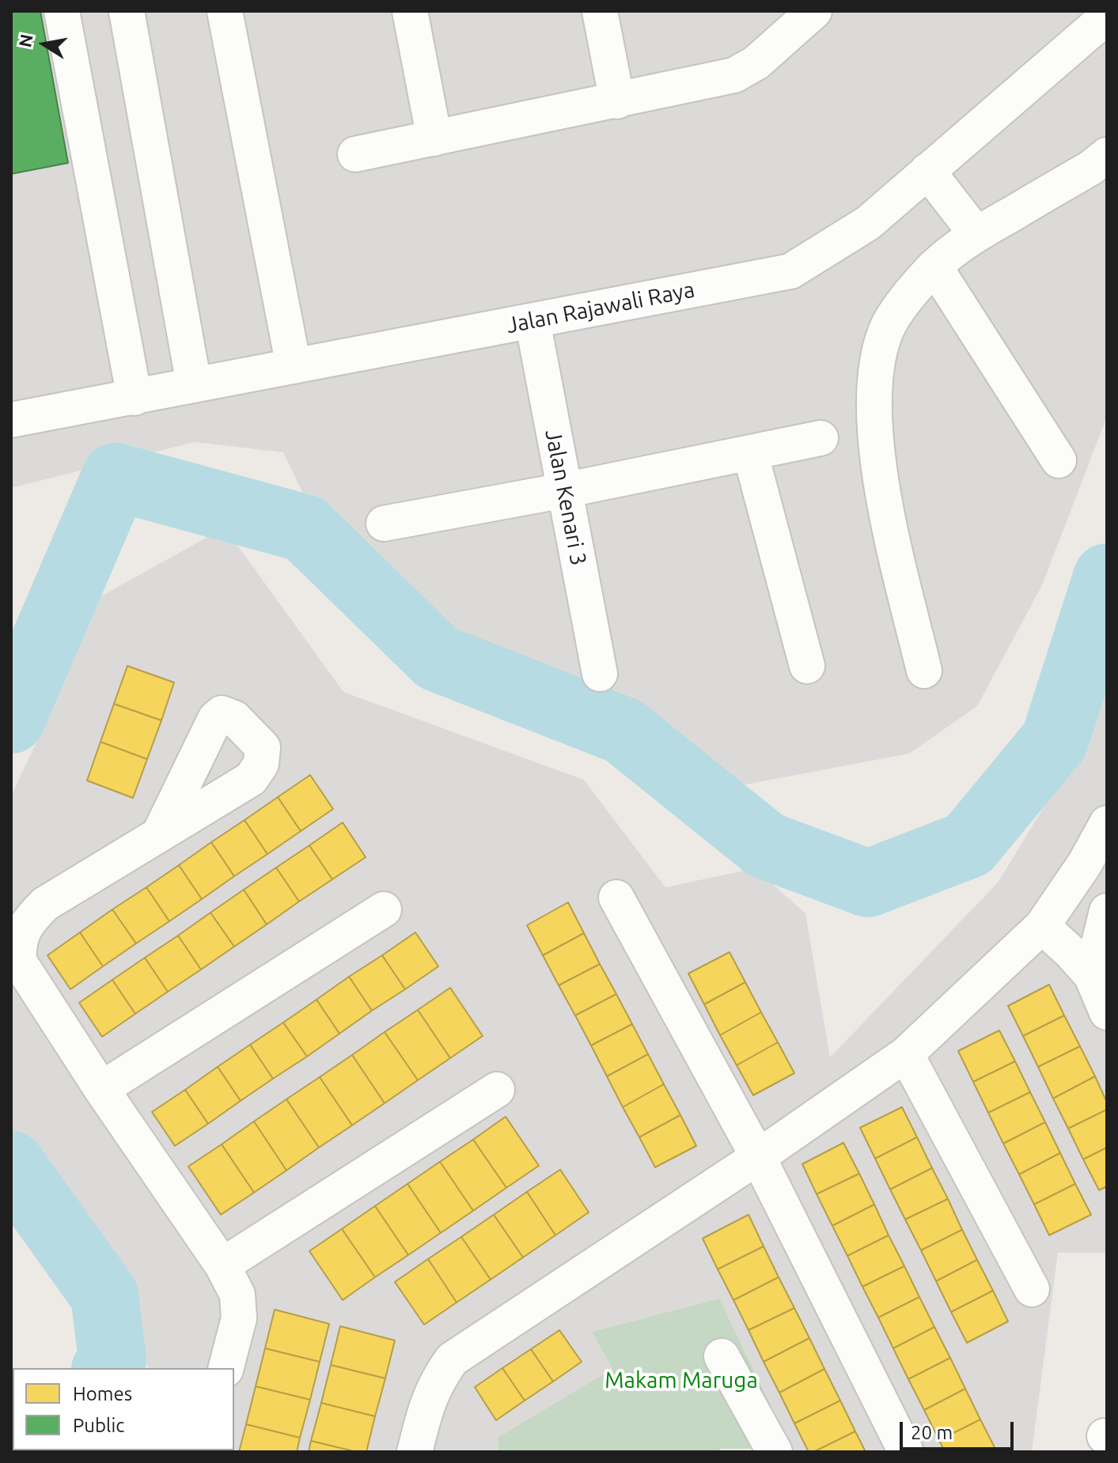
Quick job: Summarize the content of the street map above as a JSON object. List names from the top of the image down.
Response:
{
  "streets": {
    "street": ["Jalan Rajawali Raya", "Jalan Kenari 3"]
  },
  "crossings": [
    ["Jalan Rajawali Raya", "Jalan Kenari 3"]
  ],
  "parks": ["Makam Maruga"],
  "legend": ["Homes", "Public"],
  "scale_bar": "20 m",
  "north": "left"
}
